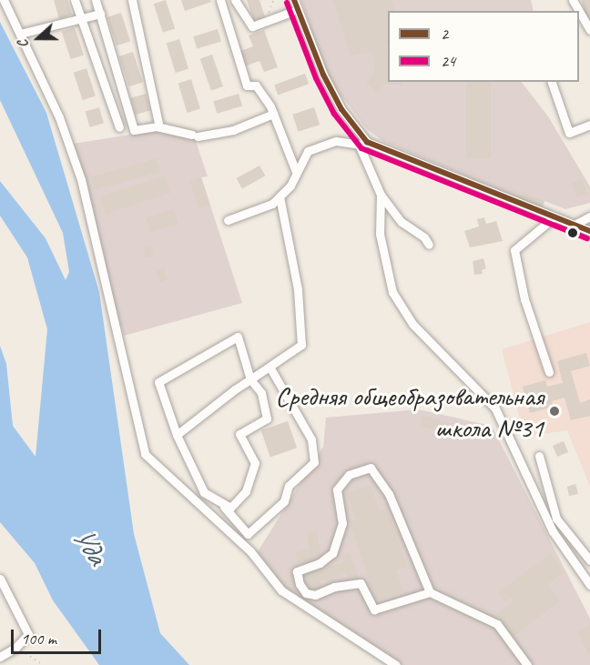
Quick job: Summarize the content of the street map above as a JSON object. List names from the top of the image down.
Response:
{
  "water": ["Уда"],
  "places": ["Средняя общеобразовательная школа №31"],
  "lines": ["transit line 2", "transit line 24"],
  "legend": ["2", "24"],
  "scale_bar": "100 m",
  "north": "left"
}
